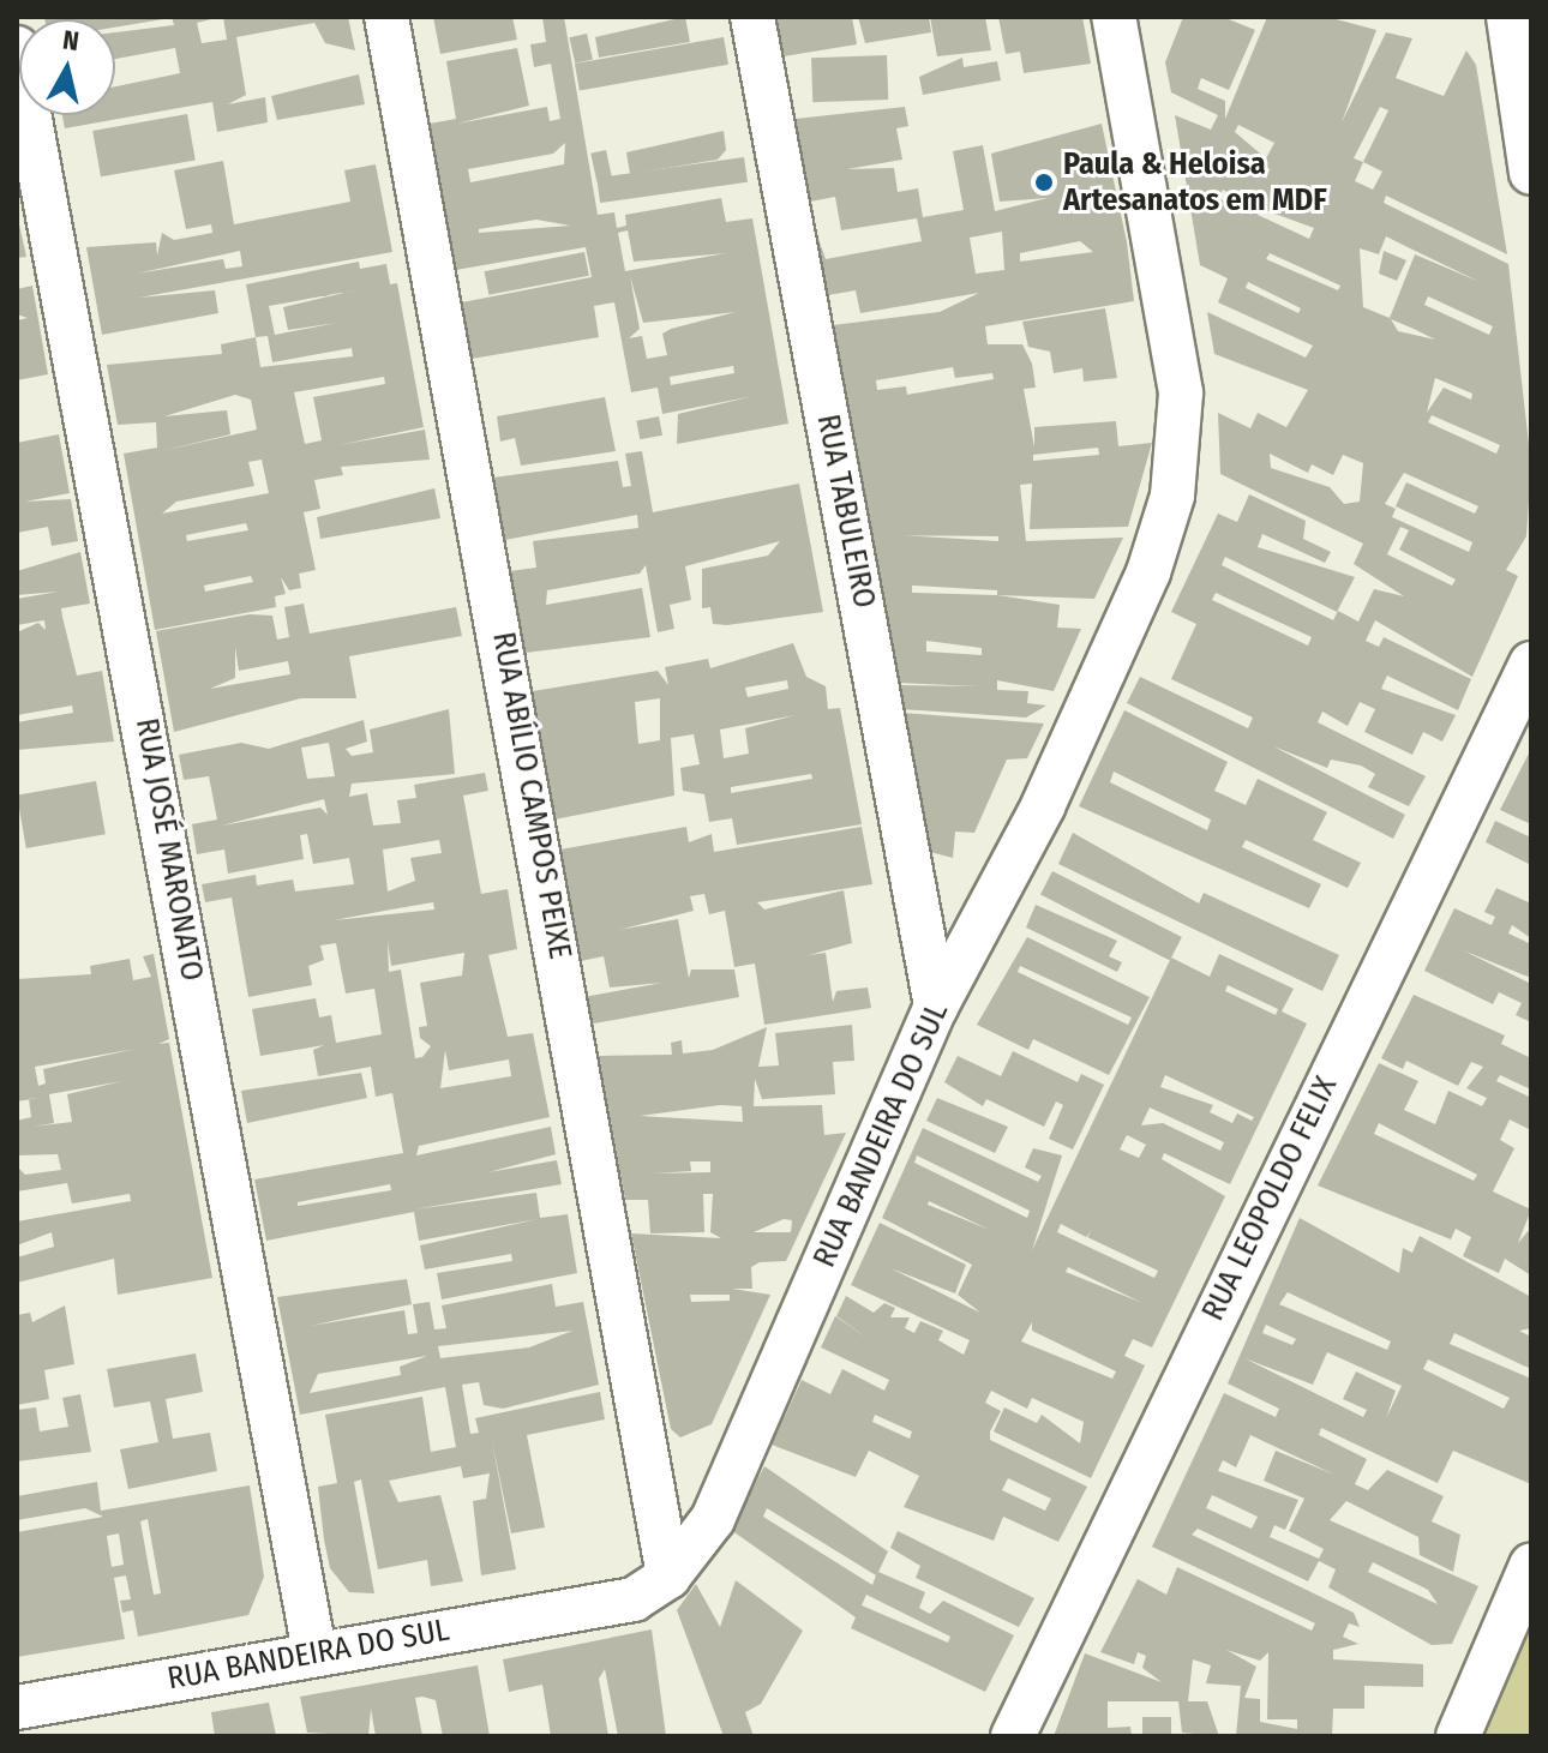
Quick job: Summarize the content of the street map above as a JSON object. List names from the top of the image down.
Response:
{
  "streets": {
    "street": [
      "RUA TABULEIRO",
      "RUA ABÍLIO CAMPOS PEIXE",
      "RUA JOSÉ MARONATO",
      "RUA BANDEIRA DO SUL",
      "RUA LEOPOLDO FELIX"
    ]
  },
  "crossings": [
    ["RUA TABULEIRO", "RUA BANDEIRA DO SUL"],
    ["RUA ABÍLIO CAMPOS PEIXE", "RUA BANDEIRA DO SUL"],
    ["RUA JOSÉ MARONATO", "RUA BANDEIRA DO SUL"]
  ],
  "places": ["Paula & Heloisa Artesanatos em MDF"],
  "north": "top"
}
